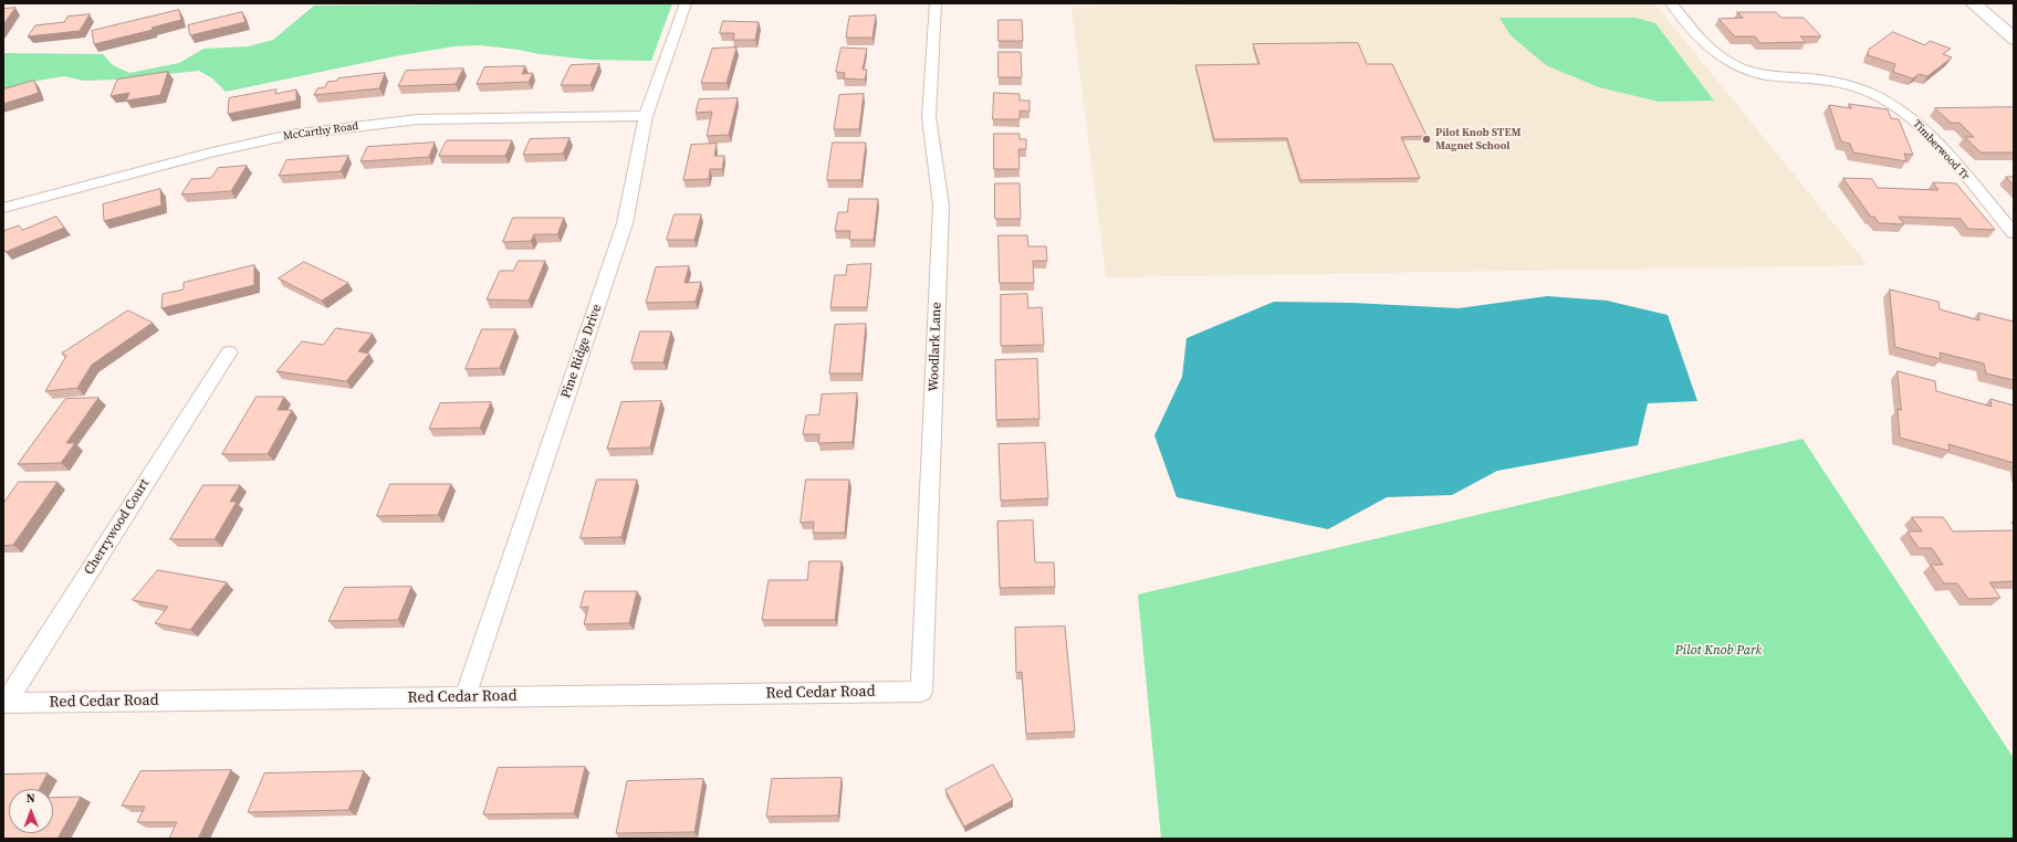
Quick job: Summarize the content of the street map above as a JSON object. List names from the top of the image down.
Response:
{
  "streets": {
    "street": [
      "McCarthy Road",
      "Timberwood Tr",
      "Woodlark Lane",
      "Pine Ridge Drive",
      "Cherrywood Court",
      "Red Cedar Road"
    ]
  },
  "crossings": [
    ["McCarthy Road", "Pine Ridge Drive"],
    ["Woodlark Lane", "Red Cedar Road"],
    ["Pine Ridge Drive", "Red Cedar Road"],
    ["Cherrywood Court", "Red Cedar Road"]
  ],
  "parks": ["Pilot Knob Park"],
  "places": ["Pilot Knob STEM Magnet School"],
  "north": "top"
}
